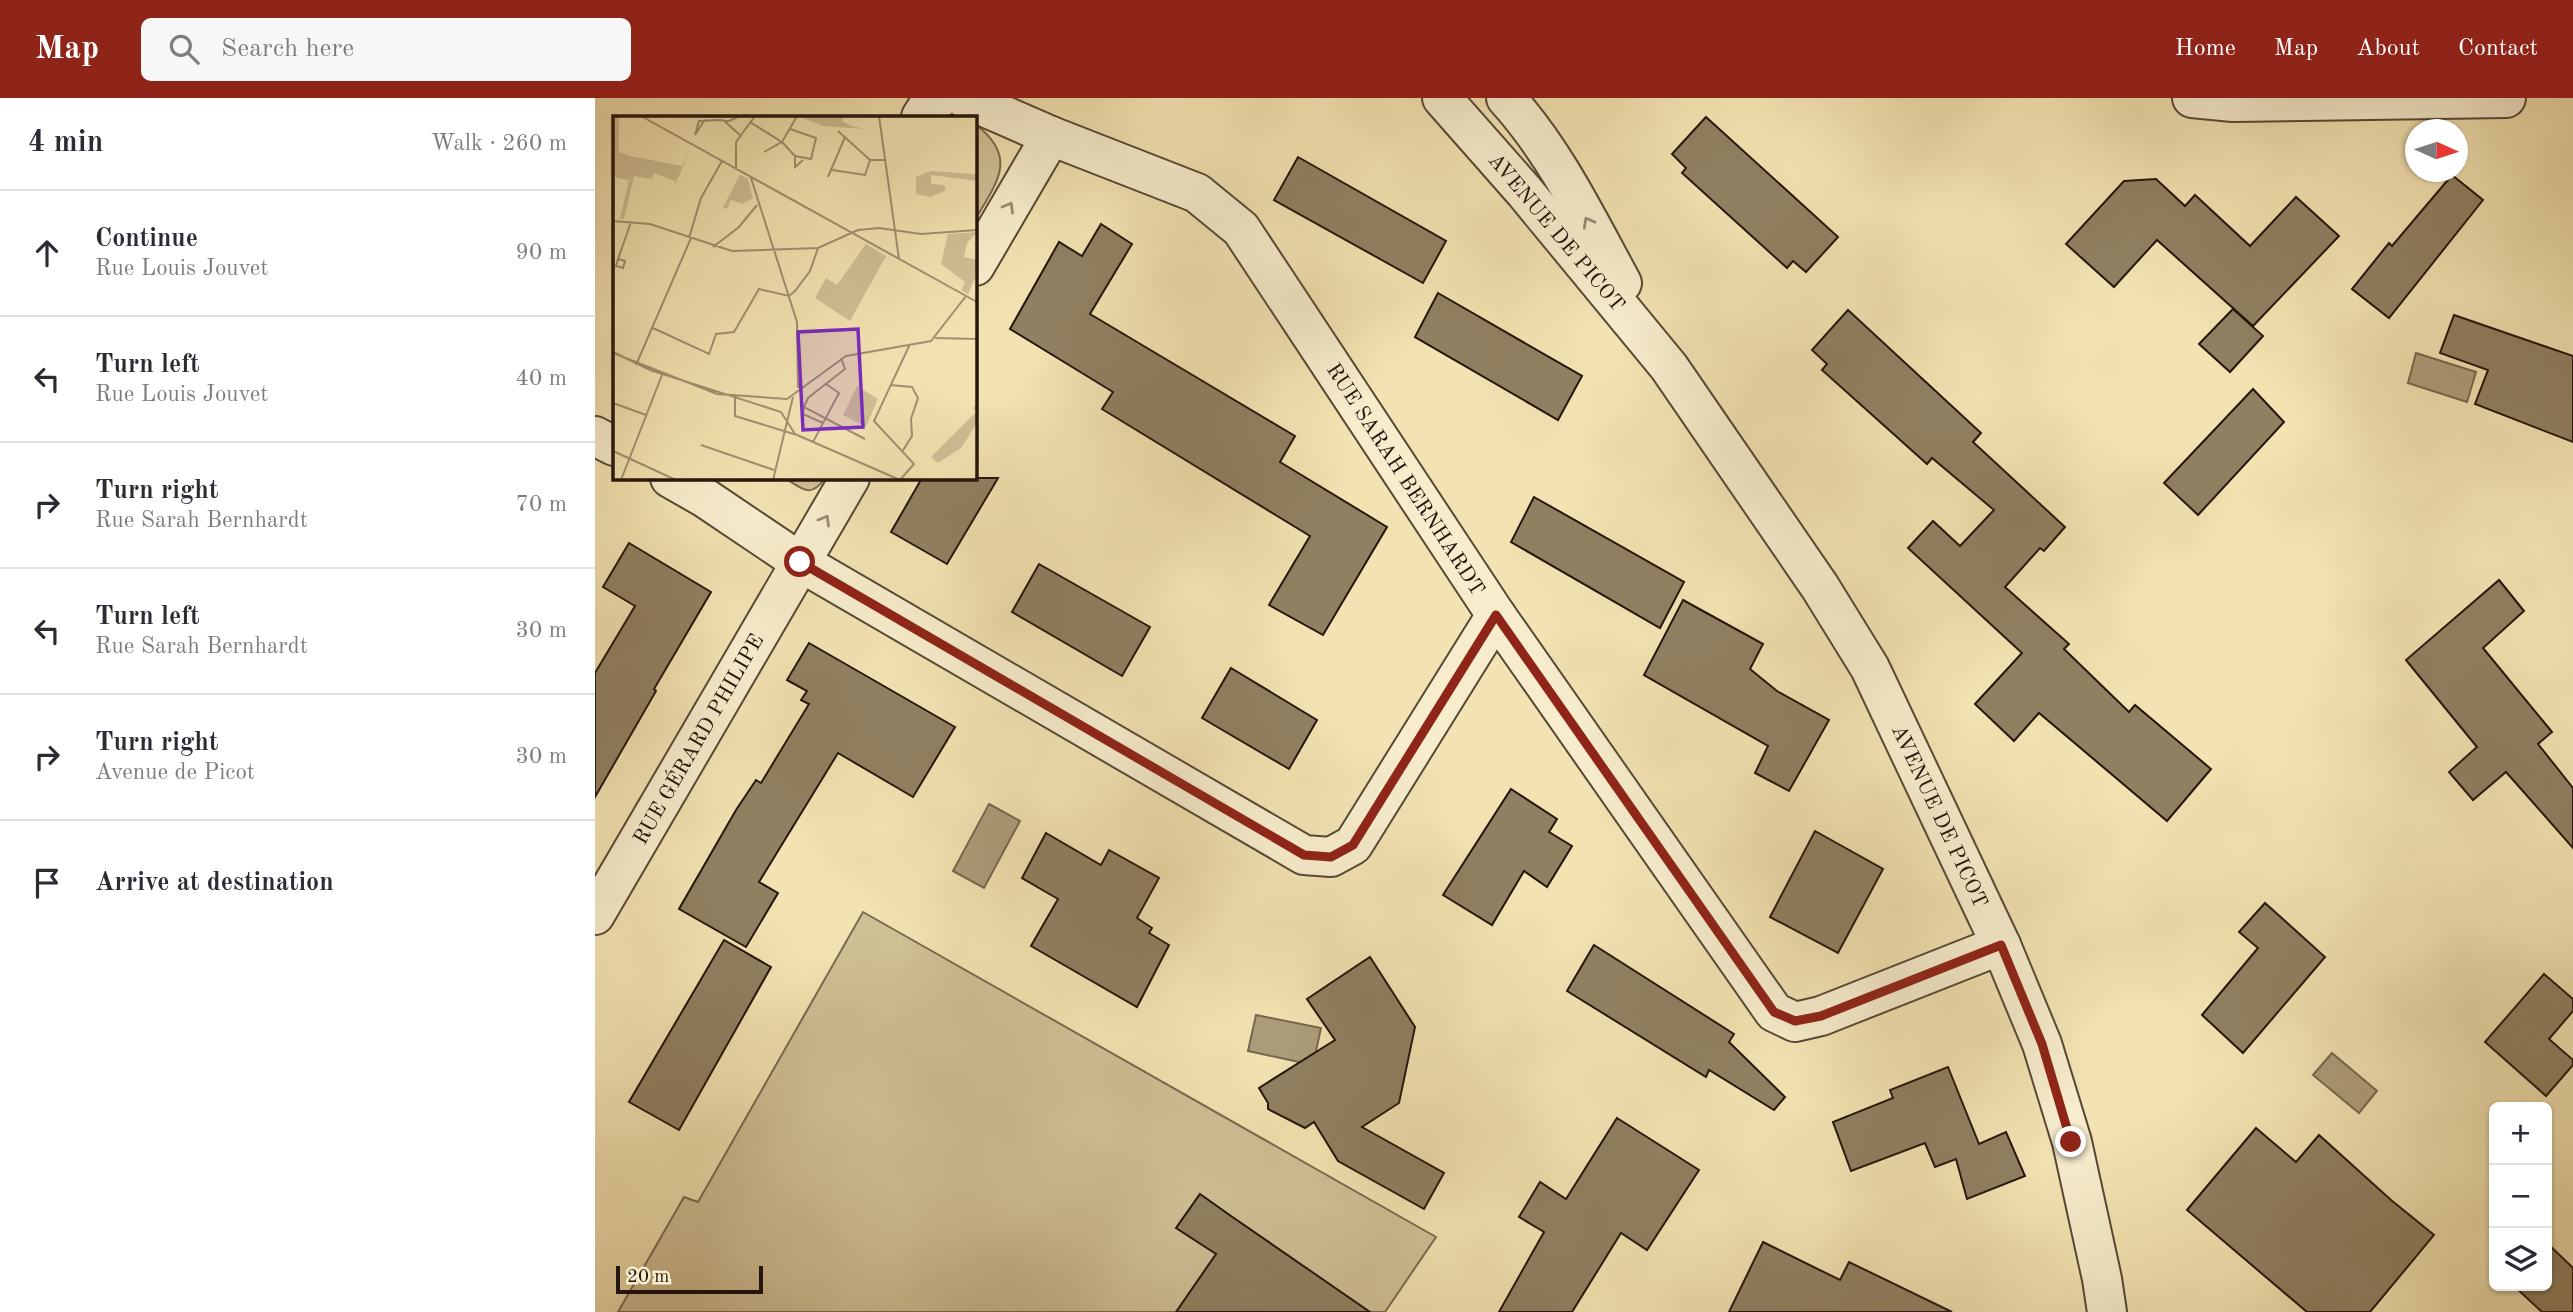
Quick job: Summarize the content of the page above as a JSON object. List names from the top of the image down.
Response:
{
  "streets": {
    "street": ["AVENUE DE PICOT", "RUE SARAH BERNHARDT", "RUE GÉRARD PHILIPE"]
  },
  "crossings": [
    ["AVENUE DE PICOT", "RUE SARAH BERNHARDT"]
  ],
  "scale_bar": "20 m",
  "north": "right",
  "page": {
    "header": "Map",
    "search": "Search here",
    "nav": [
      "Home",
      "Map",
      "About",
      "Contact"
    ],
    "heading": ["4 min", "Walk · 260 m"],
    "list": [
      ["Continue", "Rue Louis Jouvet", "90 m"],
      ["Turn left", "Rue Louis Jouvet", "40 m"],
      ["Turn right", "Rue Sarah Bernhardt", "70 m"],
      ["Turn left", "Rue Sarah Bernhardt", "30 m"],
      ["Turn right", "Avenue de Picot", "30 m"],
      "Arrive at destination"
    ],
    "map_buttons": ["+", "−"],
    "scale": "20 m"
  }
}
